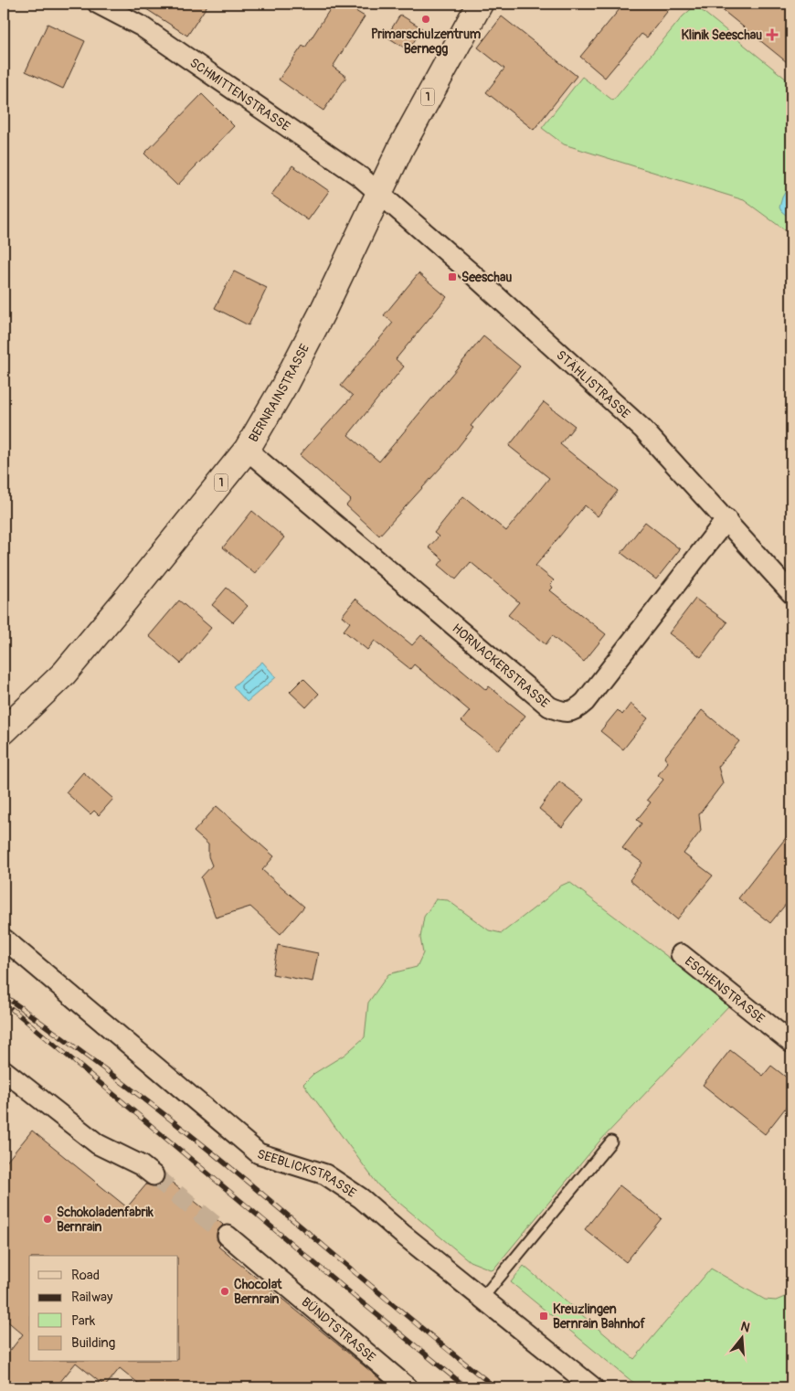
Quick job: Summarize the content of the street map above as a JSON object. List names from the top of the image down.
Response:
{
  "streets": {
    "main road": ["1", "BERNRAINSTRASSE"],
    "street": [
      "SCHMITTENSTRASSE",
      "STÄHLISTRASSE",
      "HORNACKERSTRASSE",
      "ESCHENSTRASSE",
      "SEEBLICKSTRASSE",
      "BÜNDTSTRASSE"
    ]
  },
  "crossings": [
    ["SCHMITTENSTRASSE", "STÄHLISTRASSE"],
    ["SCHMITTENSTRASSE", "BERNRAINSTRASSE"],
    ["STÄHLISTRASSE", "BERNRAINSTRASSE"],
    ["STÄHLISTRASSE", "HORNACKERSTRASSE"],
    ["BERNRAINSTRASSE", "HORNACKERSTRASSE"]
  ],
  "places": {
    "other": ["Primarschulzentrum Bernegg", "Schokoladenfabrik Bernrain", "Chocolat Bernrain"],
    "health": ["Klinik Seeschau"],
    "transit": ["Seeschau", "Kreuzlingen Bernrain Bahnhof"]
  },
  "legend": [
    "Road",
    "Railway",
    "Park",
    "Building"
  ],
  "north": "top"
}
